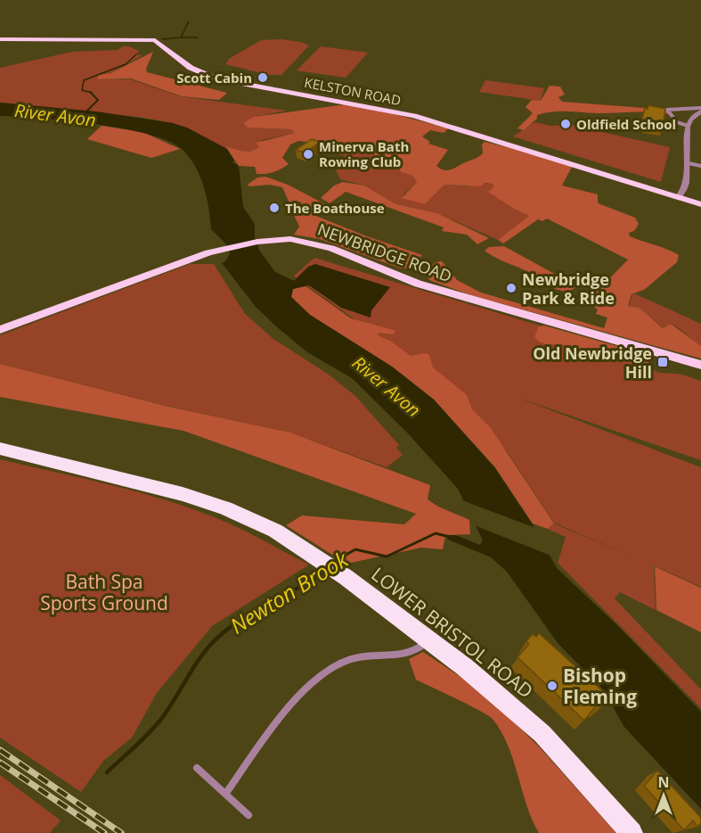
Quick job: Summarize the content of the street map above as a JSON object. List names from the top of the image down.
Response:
{
  "streets": {
    "highway": ["LOWER BRISTOL ROAD"],
    "main road": ["KELSTON ROAD", "NEWBRIDGE ROAD"]
  },
  "water": ["River Avon", "Newton Brook"],
  "parks": ["Bath Spa Sports Ground"],
  "places": {
    "other": [
      "Scott Cabin",
      "Oldfield School",
      "Minerva Bath Rowing Club",
      "The Boathouse",
      "Newbridge Park & Ride",
      "Bishop Fleming"
    ],
    "transit": ["Old Newbridge Hill"]
  },
  "north": "top"
}
